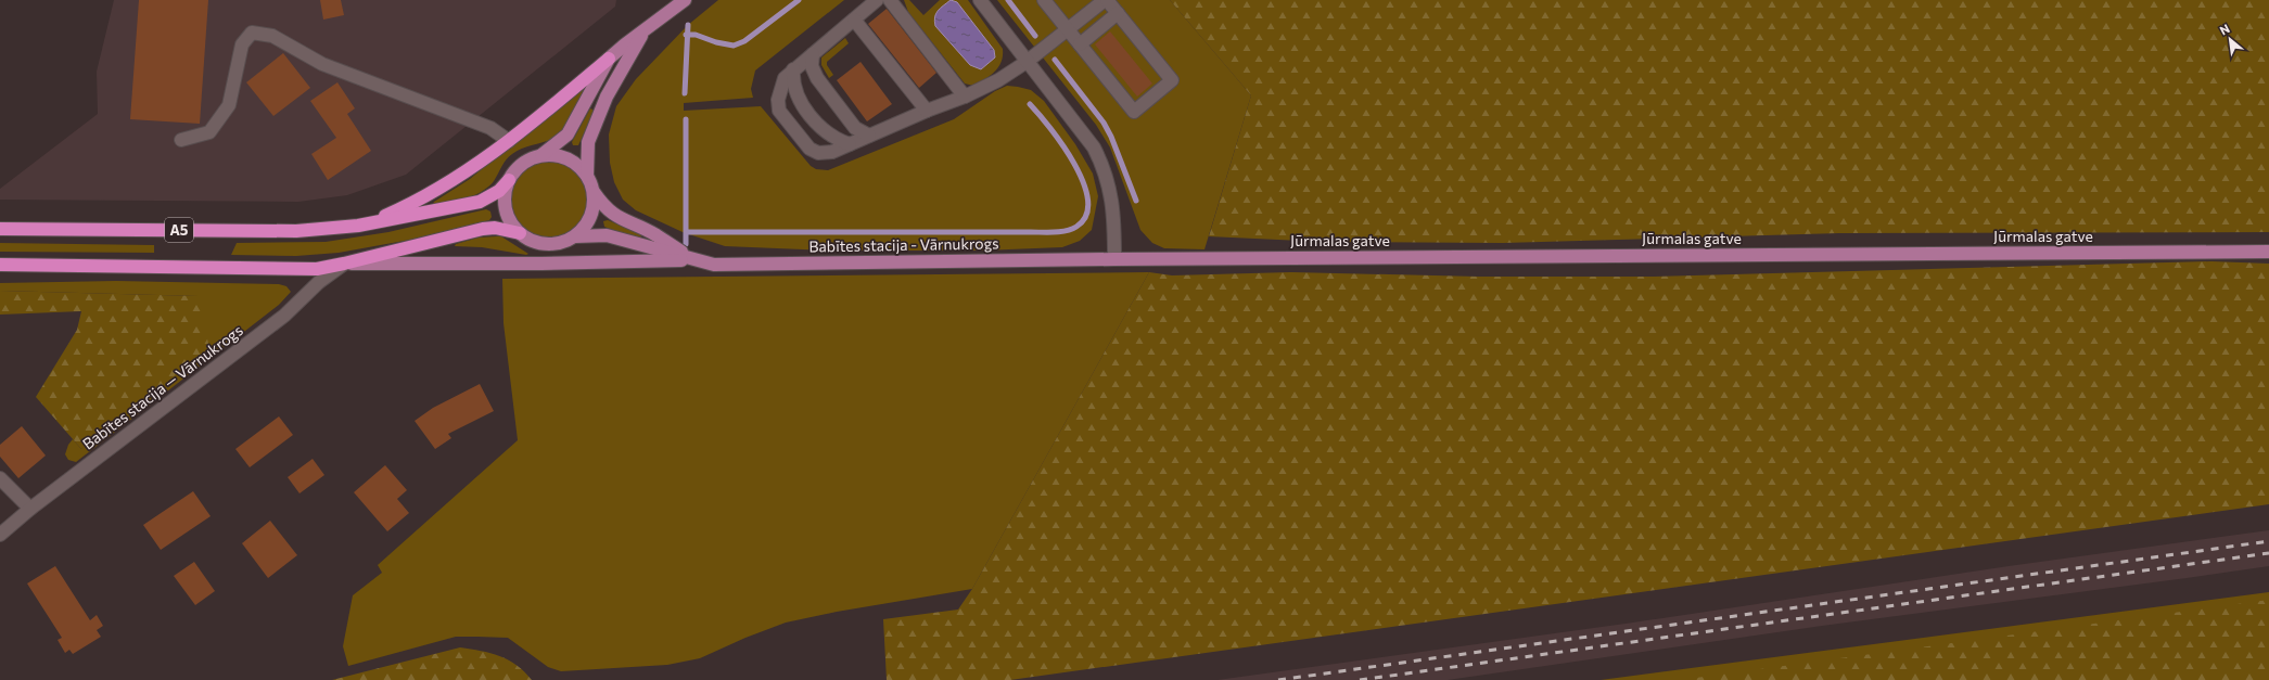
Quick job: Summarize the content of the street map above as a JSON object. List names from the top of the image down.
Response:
{
  "streets": {
    "highway": ["A5"],
    "main road": ["Jūrmalas gatve", "Babītes stacija - Vārnukrogs"],
    "street": ["Babītes stacija — Vārnukrogs"]
  },
  "crossings": [
    ["A5", "Babītes stacija - Vārnukrogs"],
    ["Jūrmalas gatve", "Babītes stacija - Vārnukrogs"]
  ],
  "north": "top left"
}
